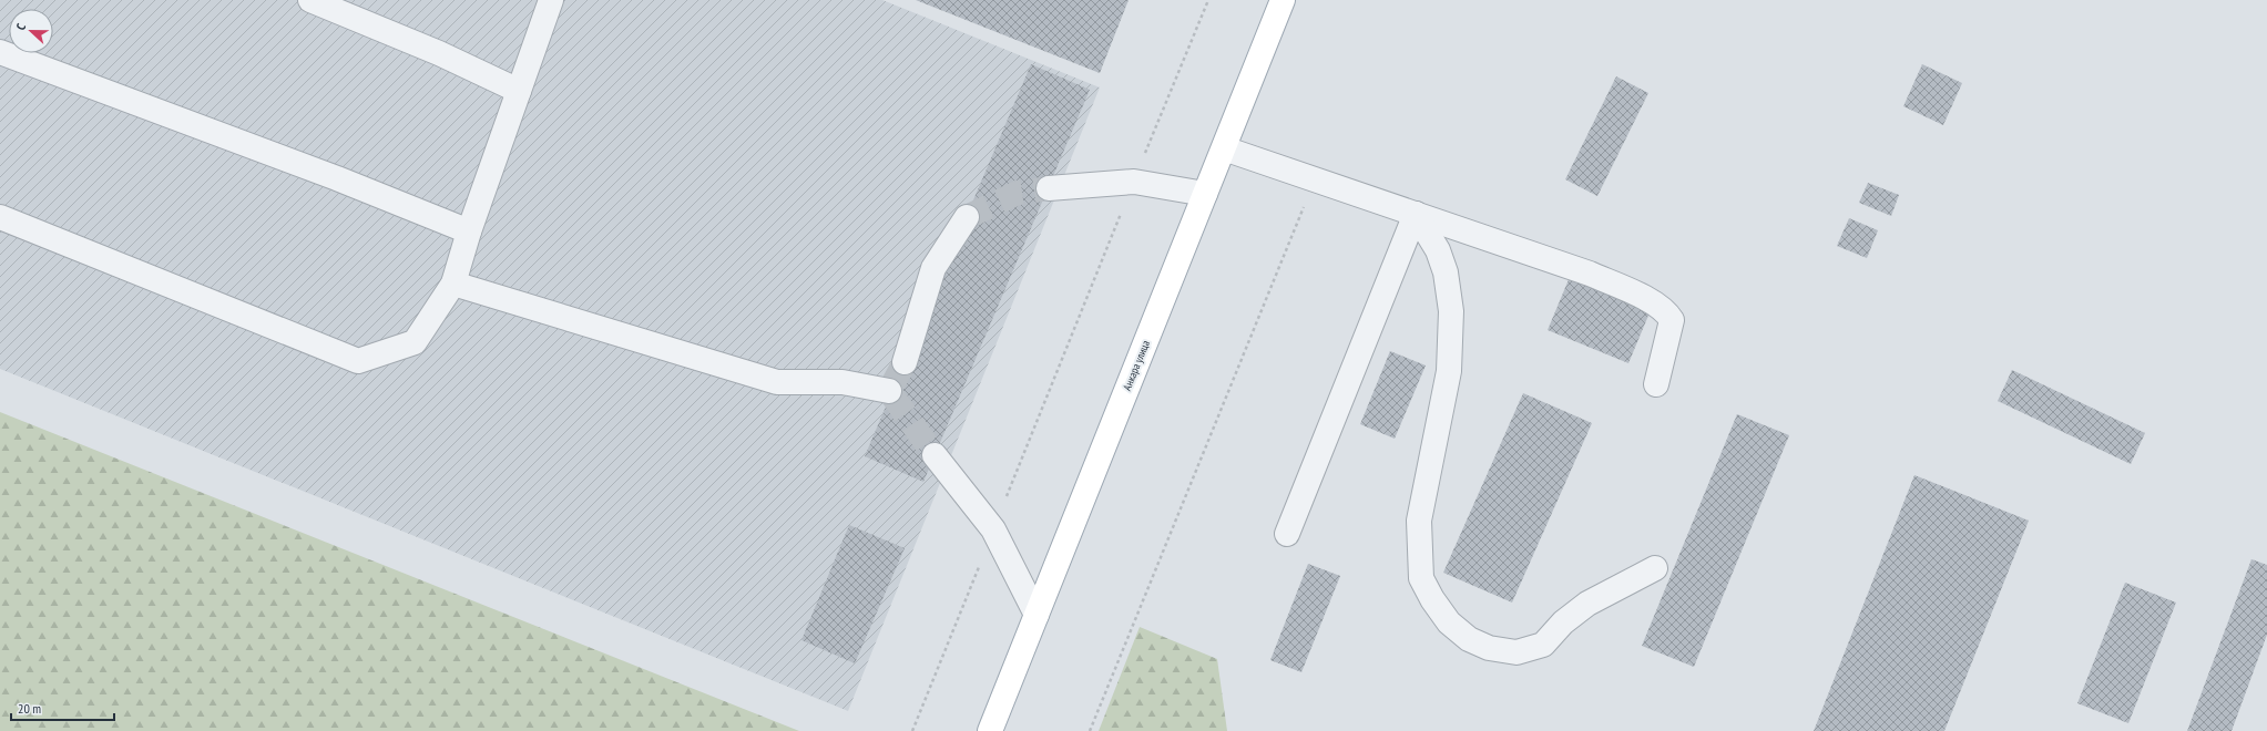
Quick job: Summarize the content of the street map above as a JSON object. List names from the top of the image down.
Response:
{
  "streets": {
    "main road": ["Анкара улица"]
  },
  "scale_bar": "20 m",
  "north": "left"
}
